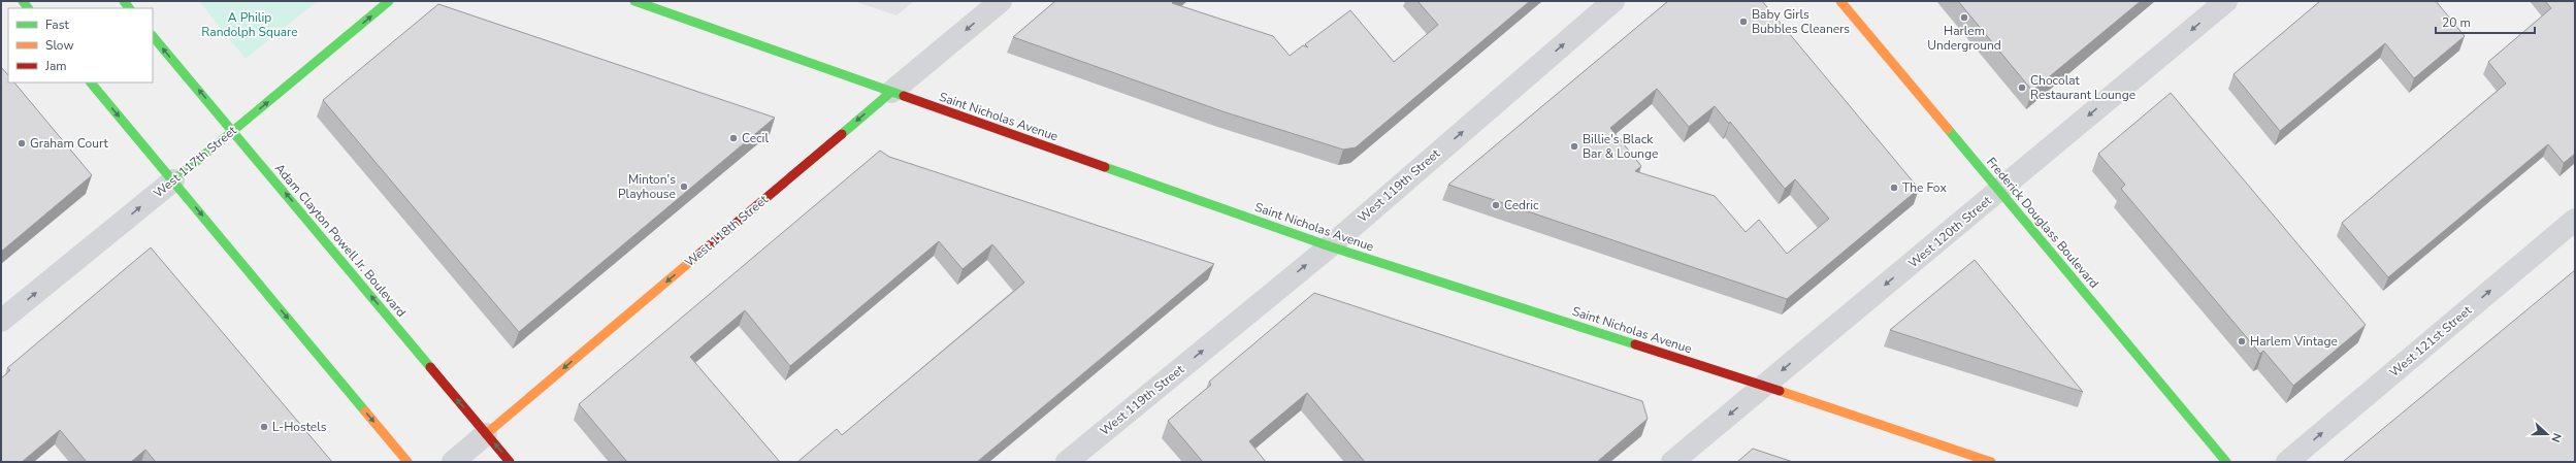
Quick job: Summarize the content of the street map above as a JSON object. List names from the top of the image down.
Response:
{
  "streets": {
    "main road": [
      "Saint Nicholas Avenue",
      "West 117th Street",
      "Frederick Douglass Boulevard",
      "West 118th Street",
      "Adam Clayton Powell Jr. Boulevard"
    ],
    "street": ["West 119th Street", "West 120th Street", "West 121st Street"]
  },
  "crossings": [
    ["Saint Nicholas Avenue", "West 119th Street"],
    ["Saint Nicholas Avenue", "West 118th Street"],
    ["Saint Nicholas Avenue", "West 120th Street"],
    ["West 117th Street", "Adam Clayton Powell Jr. Boulevard"],
    ["Frederick Douglass Boulevard", "West 120th Street"],
    ["West 118th Street", "Adam Clayton Powell Jr. Boulevard"]
  ],
  "one_way": [
    "West 117th Street",
    "West 119th Street",
    "West 118th Street",
    "West 120th Street",
    "West 121st Street"
  ],
  "parks": ["A Philip Randolph Square"],
  "places": [
    "Harlem Underground",
    "Baby Girls Bubbles Cleaners",
    "Chocolat Restaurant Lounge",
    "Cecil",
    "Graham Court",
    "Billie's Black Bar & Lounge",
    "Minton's Playhouse",
    "The Fox",
    "Cedric",
    "Harlem Vintage",
    "L-Hostels"
  ],
  "legend": ["Fast", "Slow", "Jam"],
  "scale_bar": "20 m",
  "north": "right"
}
